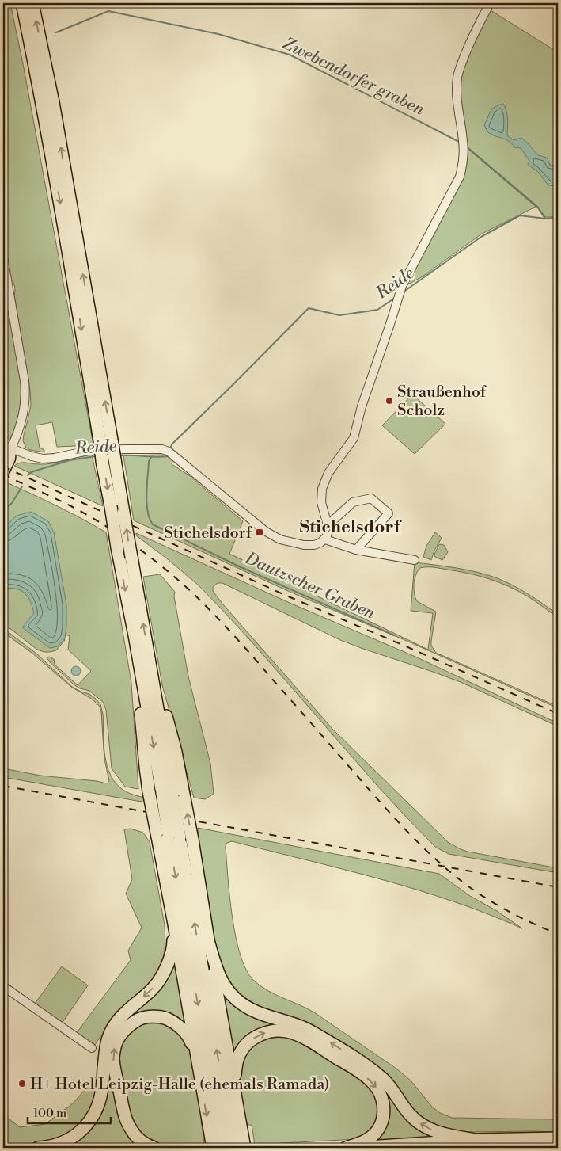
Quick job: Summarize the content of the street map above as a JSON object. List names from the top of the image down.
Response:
{
  "districts": ["Stichelsdorf"],
  "water": ["Zwebendorfer graben", "Reide", "Dautzscher Graben"],
  "places": {
    "other": ["Straußenhof Scholz", "H+ Hotel Leipzig-Halle (ehemals Ramada)"],
    "transit": ["Stichelsdorf"]
  },
  "scale_bar": "100 m"
}
